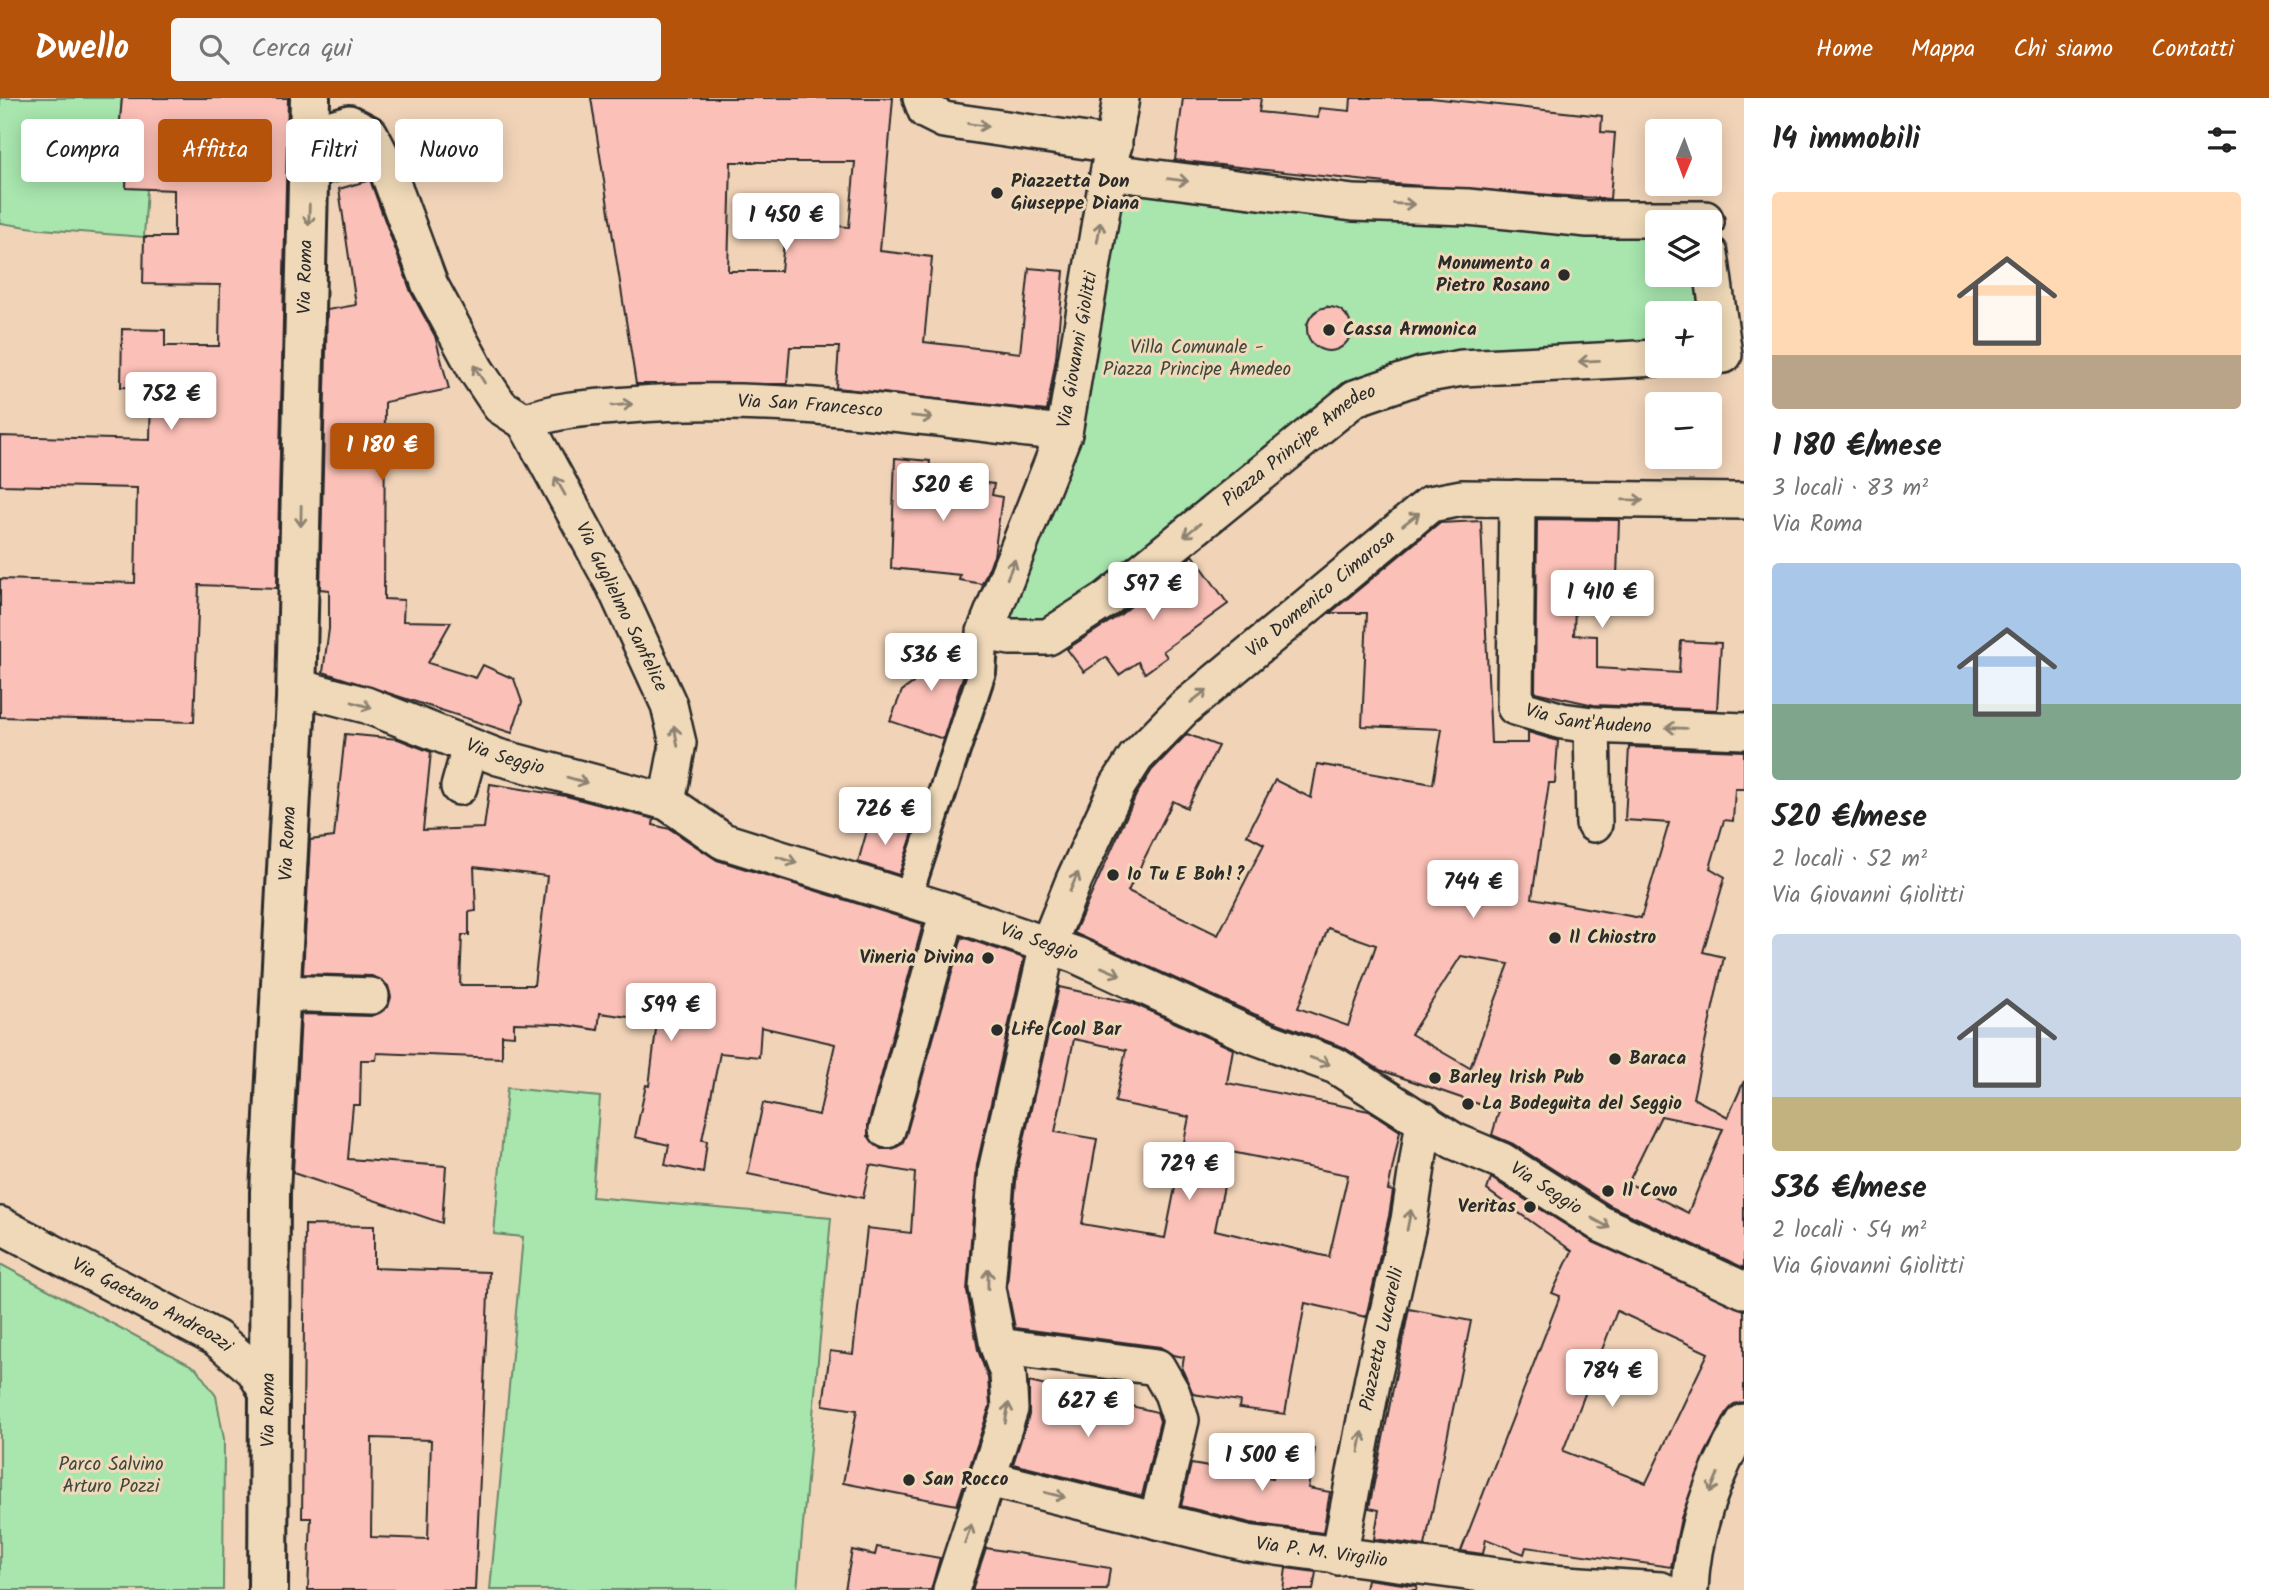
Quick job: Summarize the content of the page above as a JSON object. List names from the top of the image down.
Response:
{
  "streets": {
    "street": [
      "Via Roma",
      "Via Giovanni Giolitti",
      "Via San Francesco",
      "Piazza Principe Amedeo",
      "Via Domenico Cimarosa",
      "Via Guglielmo Sanfelice",
      "Via Sant'Audeno",
      "Via Seggio",
      "Via Gaetano Andreozzi",
      "Piazzetta Lucarelli",
      "Via P. M. Virgilio"
    ]
  },
  "crossings": [
    ["Via Roma", "Via Guglielmo Sanfelice"],
    ["Via Roma", "Via Seggio"],
    ["Via Giovanni Giolitti", "Via San Francesco"],
    ["Via Giovanni Giolitti", "Piazza Principe Amedeo"],
    ["Via San Francesco", "Via Guglielmo Sanfelice"],
    ["Via Domenico Cimarosa", "Via Sant'Audeno"],
    ["Via Domenico Cimarosa", "Via Seggio"],
    ["Via Domenico Cimarosa", "Via P. M. Virgilio"],
    ["Via Guglielmo Sanfelice", "Via Seggio"],
    ["Via Seggio", "Piazzetta Lucarelli"],
    ["Piazzetta Lucarelli", "Via P. M. Virgilio"]
  ],
  "one_way": [
    "Via Roma",
    "Via Giovanni Giolitti",
    "Piazza Principe Amedeo",
    "Via Guglielmo Sanfelice",
    "Via Seggio",
    "Piazzetta Lucarelli"
  ],
  "parks": ["Villa Comunale - Piazza Principe Amedeo", "Parco Salvino Arturo Pozzi"],
  "places": [
    "Piazzetta Don Giuseppe Diana",
    "Monumento a Pietro Rosano",
    "Cassa Armonica",
    "Io Tu E Boh!?",
    "Il Chiostro",
    "Vineria Divina",
    "Life Cool Bar",
    "Baraca",
    "Barley Irish Pub",
    "La Bodeguita del Seggio",
    "Il Covo",
    "Veritas",
    "San Rocco"
  ],
  "north": "bottom",
  "page": {
    "header": "Dwello",
    "search": "Cerca qui",
    "nav": [
      "Home",
      "Mappa",
      "Chi siamo",
      "Contatti"
    ],
    "heading": "14 immobili",
    "map_buttons": ["+", "−"],
    "chip": [
      "Compra",
      "Affitta",
      "Filtri",
      "Nuovo"
    ],
    "list": [
      {
        "name": "1 180 €/mese",
        "note": "3 locali · 83 m² · Via Roma"
      },
      {
        "name": "520 €/mese",
        "note": "2 locali · 52 m² · Via Giovanni Giolitti"
      },
      {
        "name": "536 €/mese",
        "note": "2 locali · 54 m² · Via Giovanni Giolitti"
      }
    ],
    "price": [
      "1 450 €",
      "752 €",
      "1 180 €",
      "520 €",
      "597 €",
      "1 410 €",
      "536 €",
      "726 €",
      "744 €",
      "599 €",
      "729 €",
      "784 €",
      "627 €",
      "1 500 €"
    ]
  }
}
